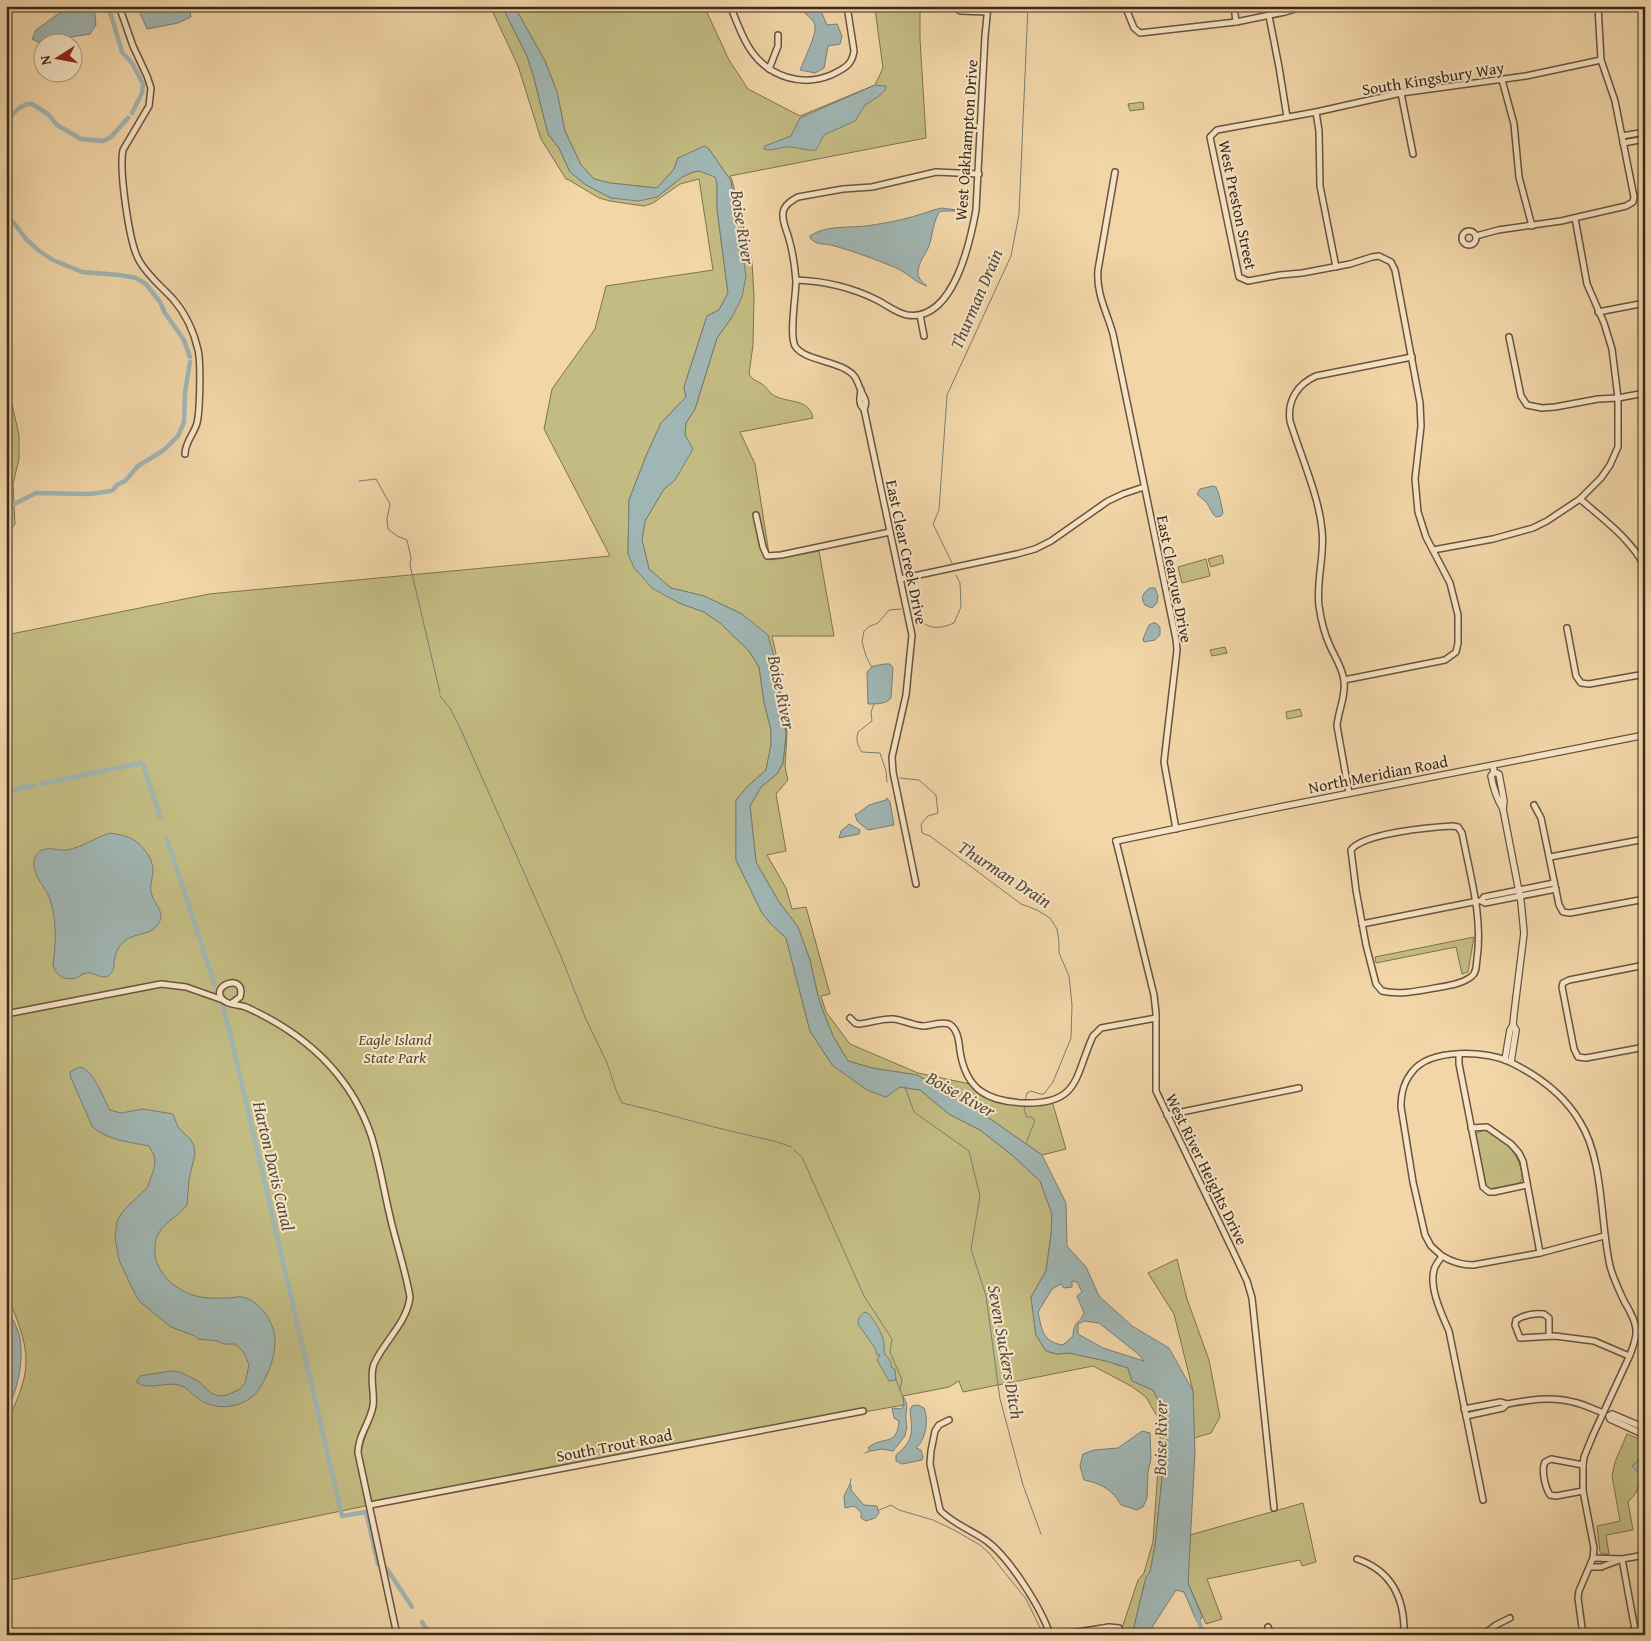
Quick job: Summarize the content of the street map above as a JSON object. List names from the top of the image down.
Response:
{
  "streets": {
    "street": [
      "South Kingsbury Way",
      "West Oakhampton Drive",
      "West Preston Street",
      "East Clear Creek Drive",
      "East Clearvue Drive",
      "North Meridian Road",
      "West River Heights Drive",
      "South Trout Road"
    ]
  },
  "crossings": [
    ["South Kingsbury Way", "West Preston Street"],
    ["East Clearvue Drive", "North Meridian Road"],
    ["North Meridian Road", "West River Heights Drive"]
  ],
  "water": [
    "Boise River",
    "Thurman Drain",
    "Harton Davis Canal",
    "Seven Suckers Ditch"
  ],
  "parks": ["Eagle Island State Park"],
  "north": "left"
}
